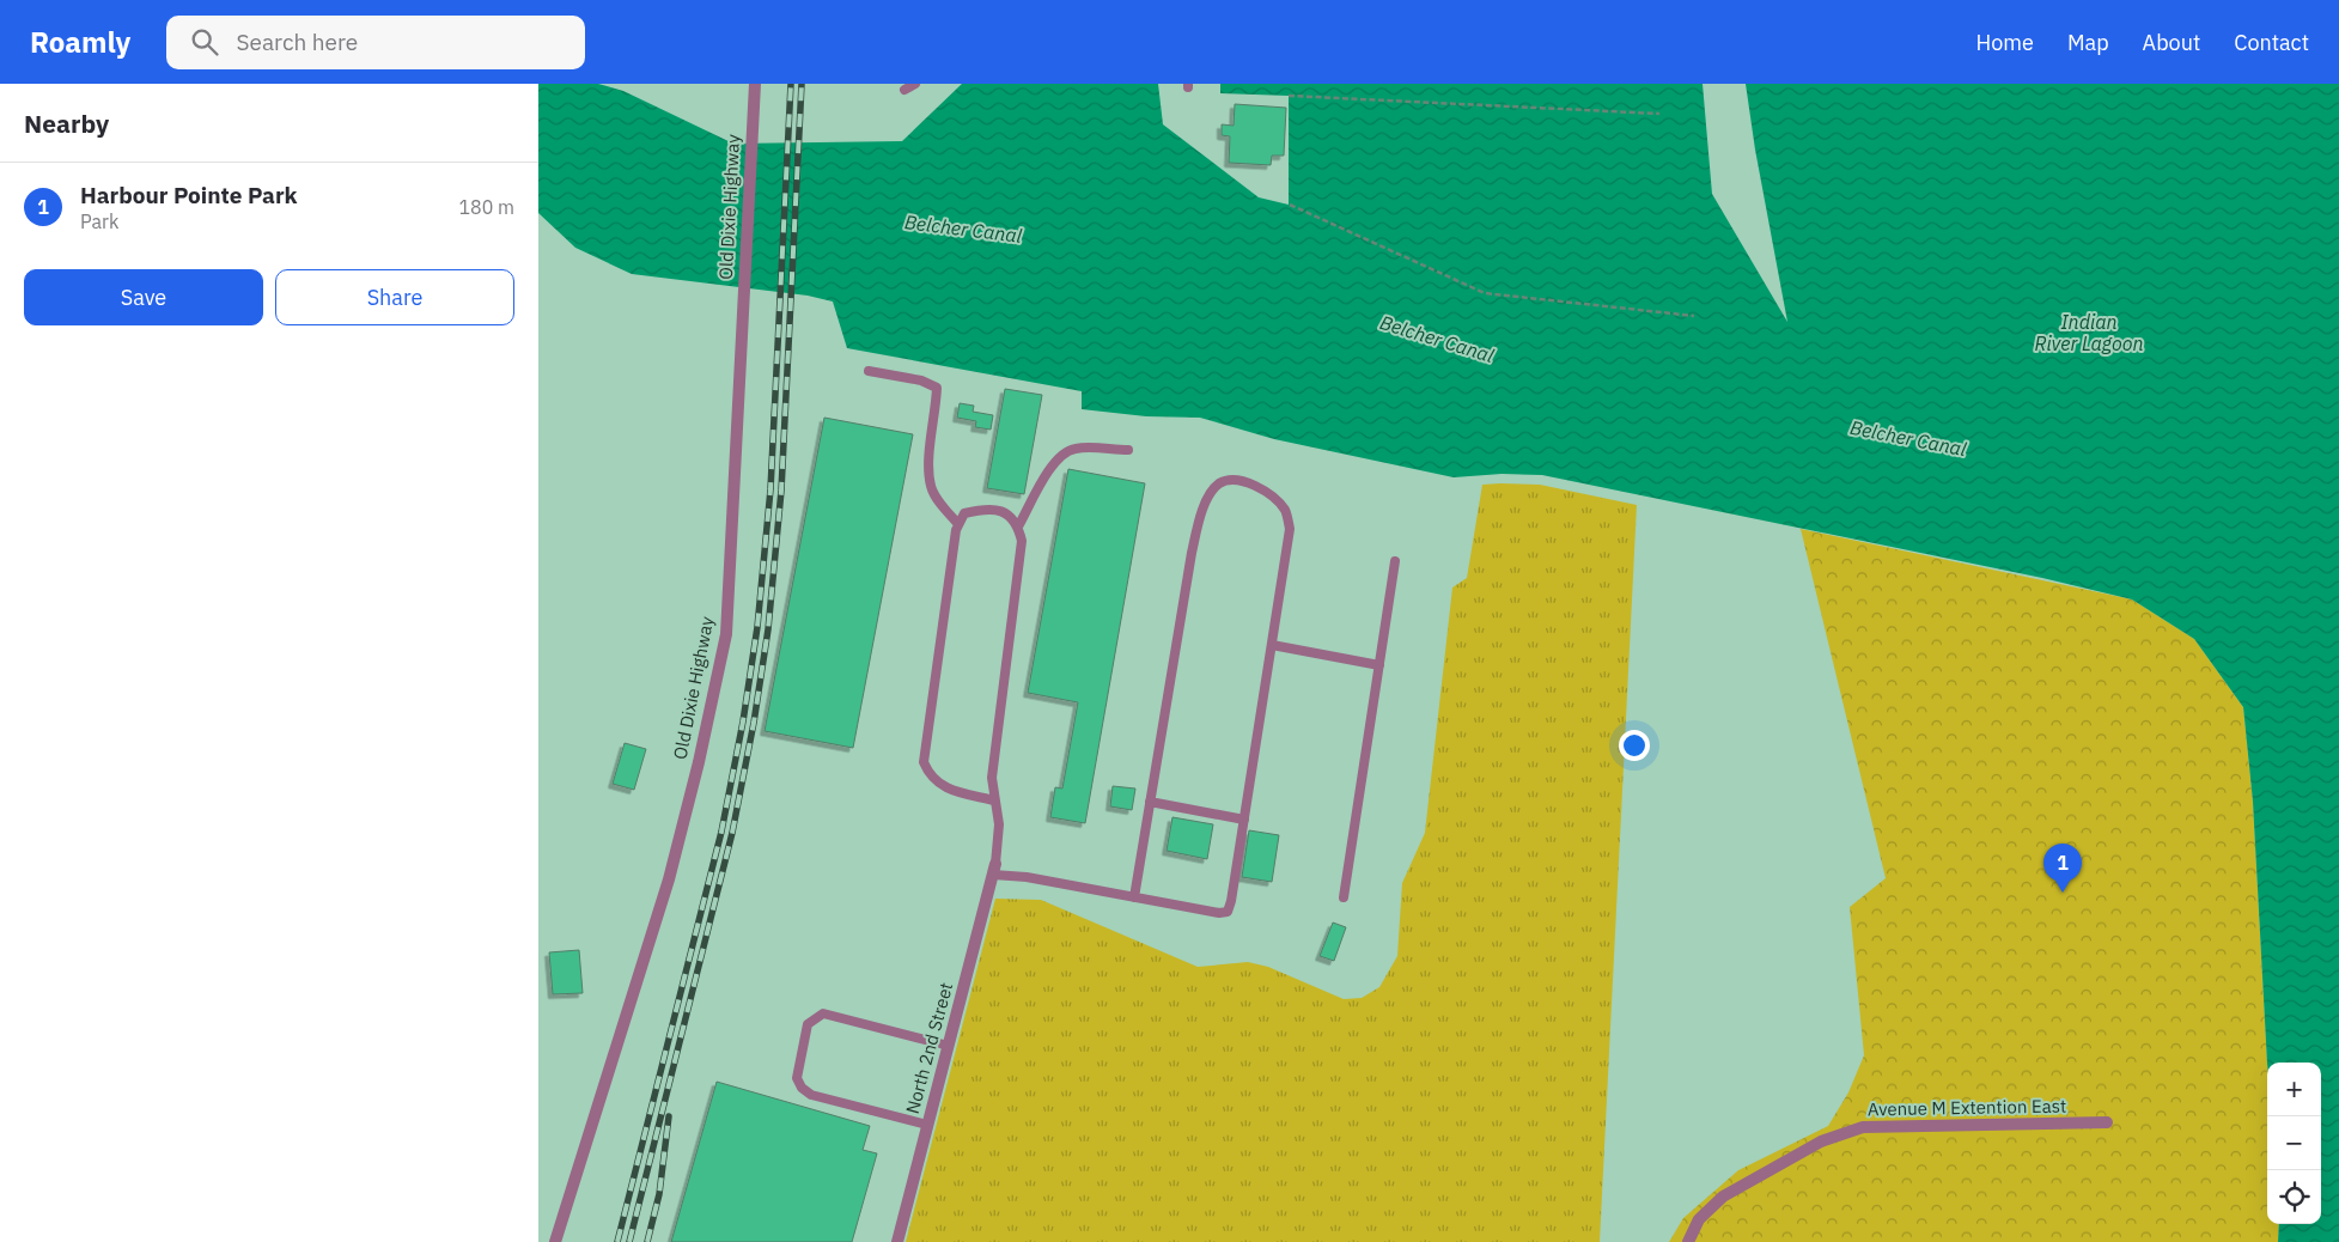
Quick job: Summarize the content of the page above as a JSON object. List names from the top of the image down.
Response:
{
  "streets": {
    "street": ["Old Dixie Highway", "North 2nd Street", "Avenue M Extention East"]
  },
  "water": ["Belcher Canal", "Indian River Lagoon"],
  "page": {
    "header": "Roamly",
    "search": "Search here",
    "nav": [
      "Home",
      "Map",
      "About",
      "Contact"
    ],
    "heading": "Nearby",
    "list": [
      {
        "mark": "1",
        "name": "Harbour Pointe Park",
        "note": "Park",
        "value": "180 m"
      }
    ],
    "buttons": ["Save", "Share"],
    "pins": "1",
    "map_buttons": ["+", "−"]
  }
}
